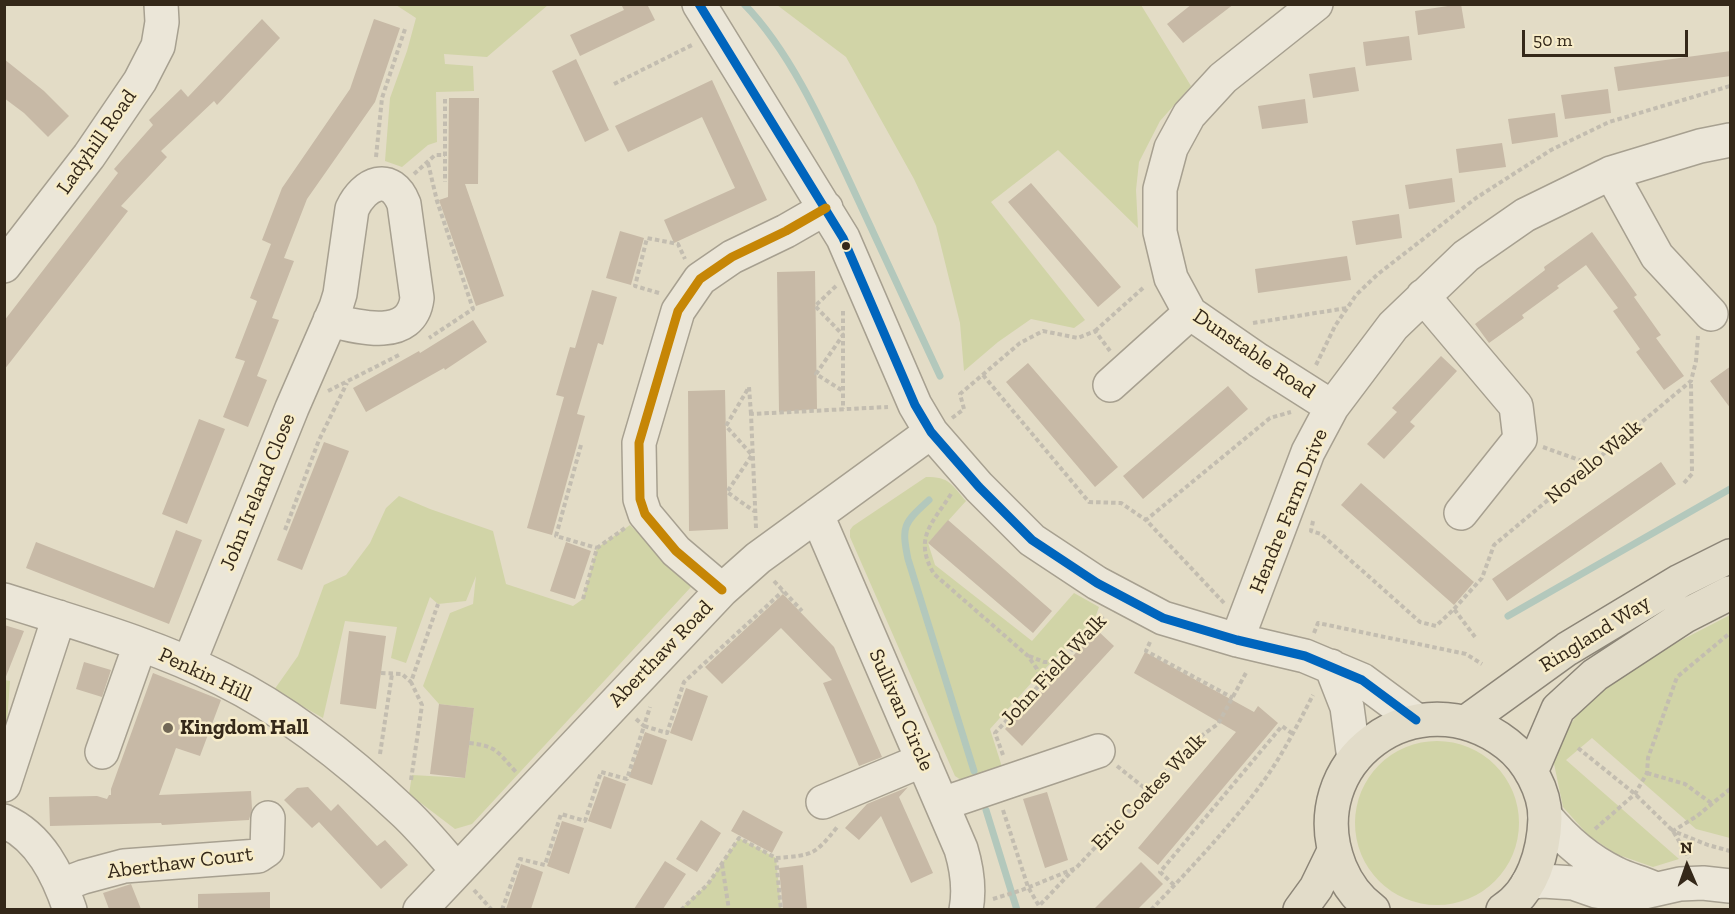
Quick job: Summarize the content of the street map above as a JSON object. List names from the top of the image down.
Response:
{
  "streets": {
    "main road": ["Ringland Way"],
    "street": [
      "Ladyhill Road",
      "Dunstable Road",
      "John Ireland Close",
      "Hendre Farm Drive",
      "Aberthaw Road",
      "Penkin Hill",
      "Sullivan Circle",
      "Aberthaw Court"
    ],
    "path": ["Novello Walk", "John Field Walk", "Eric Coates Walk"]
  },
  "crossings": [
    ["Dunstable Road", "Hendre Farm Drive"],
    ["Novello Walk", "Hendre Farm Drive"],
    ["John Ireland Close", "Penkin Hill"],
    ["Hendre Farm Drive", "Eric Coates Walk"],
    ["Aberthaw Road", "Penkin Hill"],
    ["Aberthaw Road", "Sullivan Circle"]
  ],
  "places": ["Kingdom Hall"],
  "scale_bar": "50 m",
  "north": "top"
}
